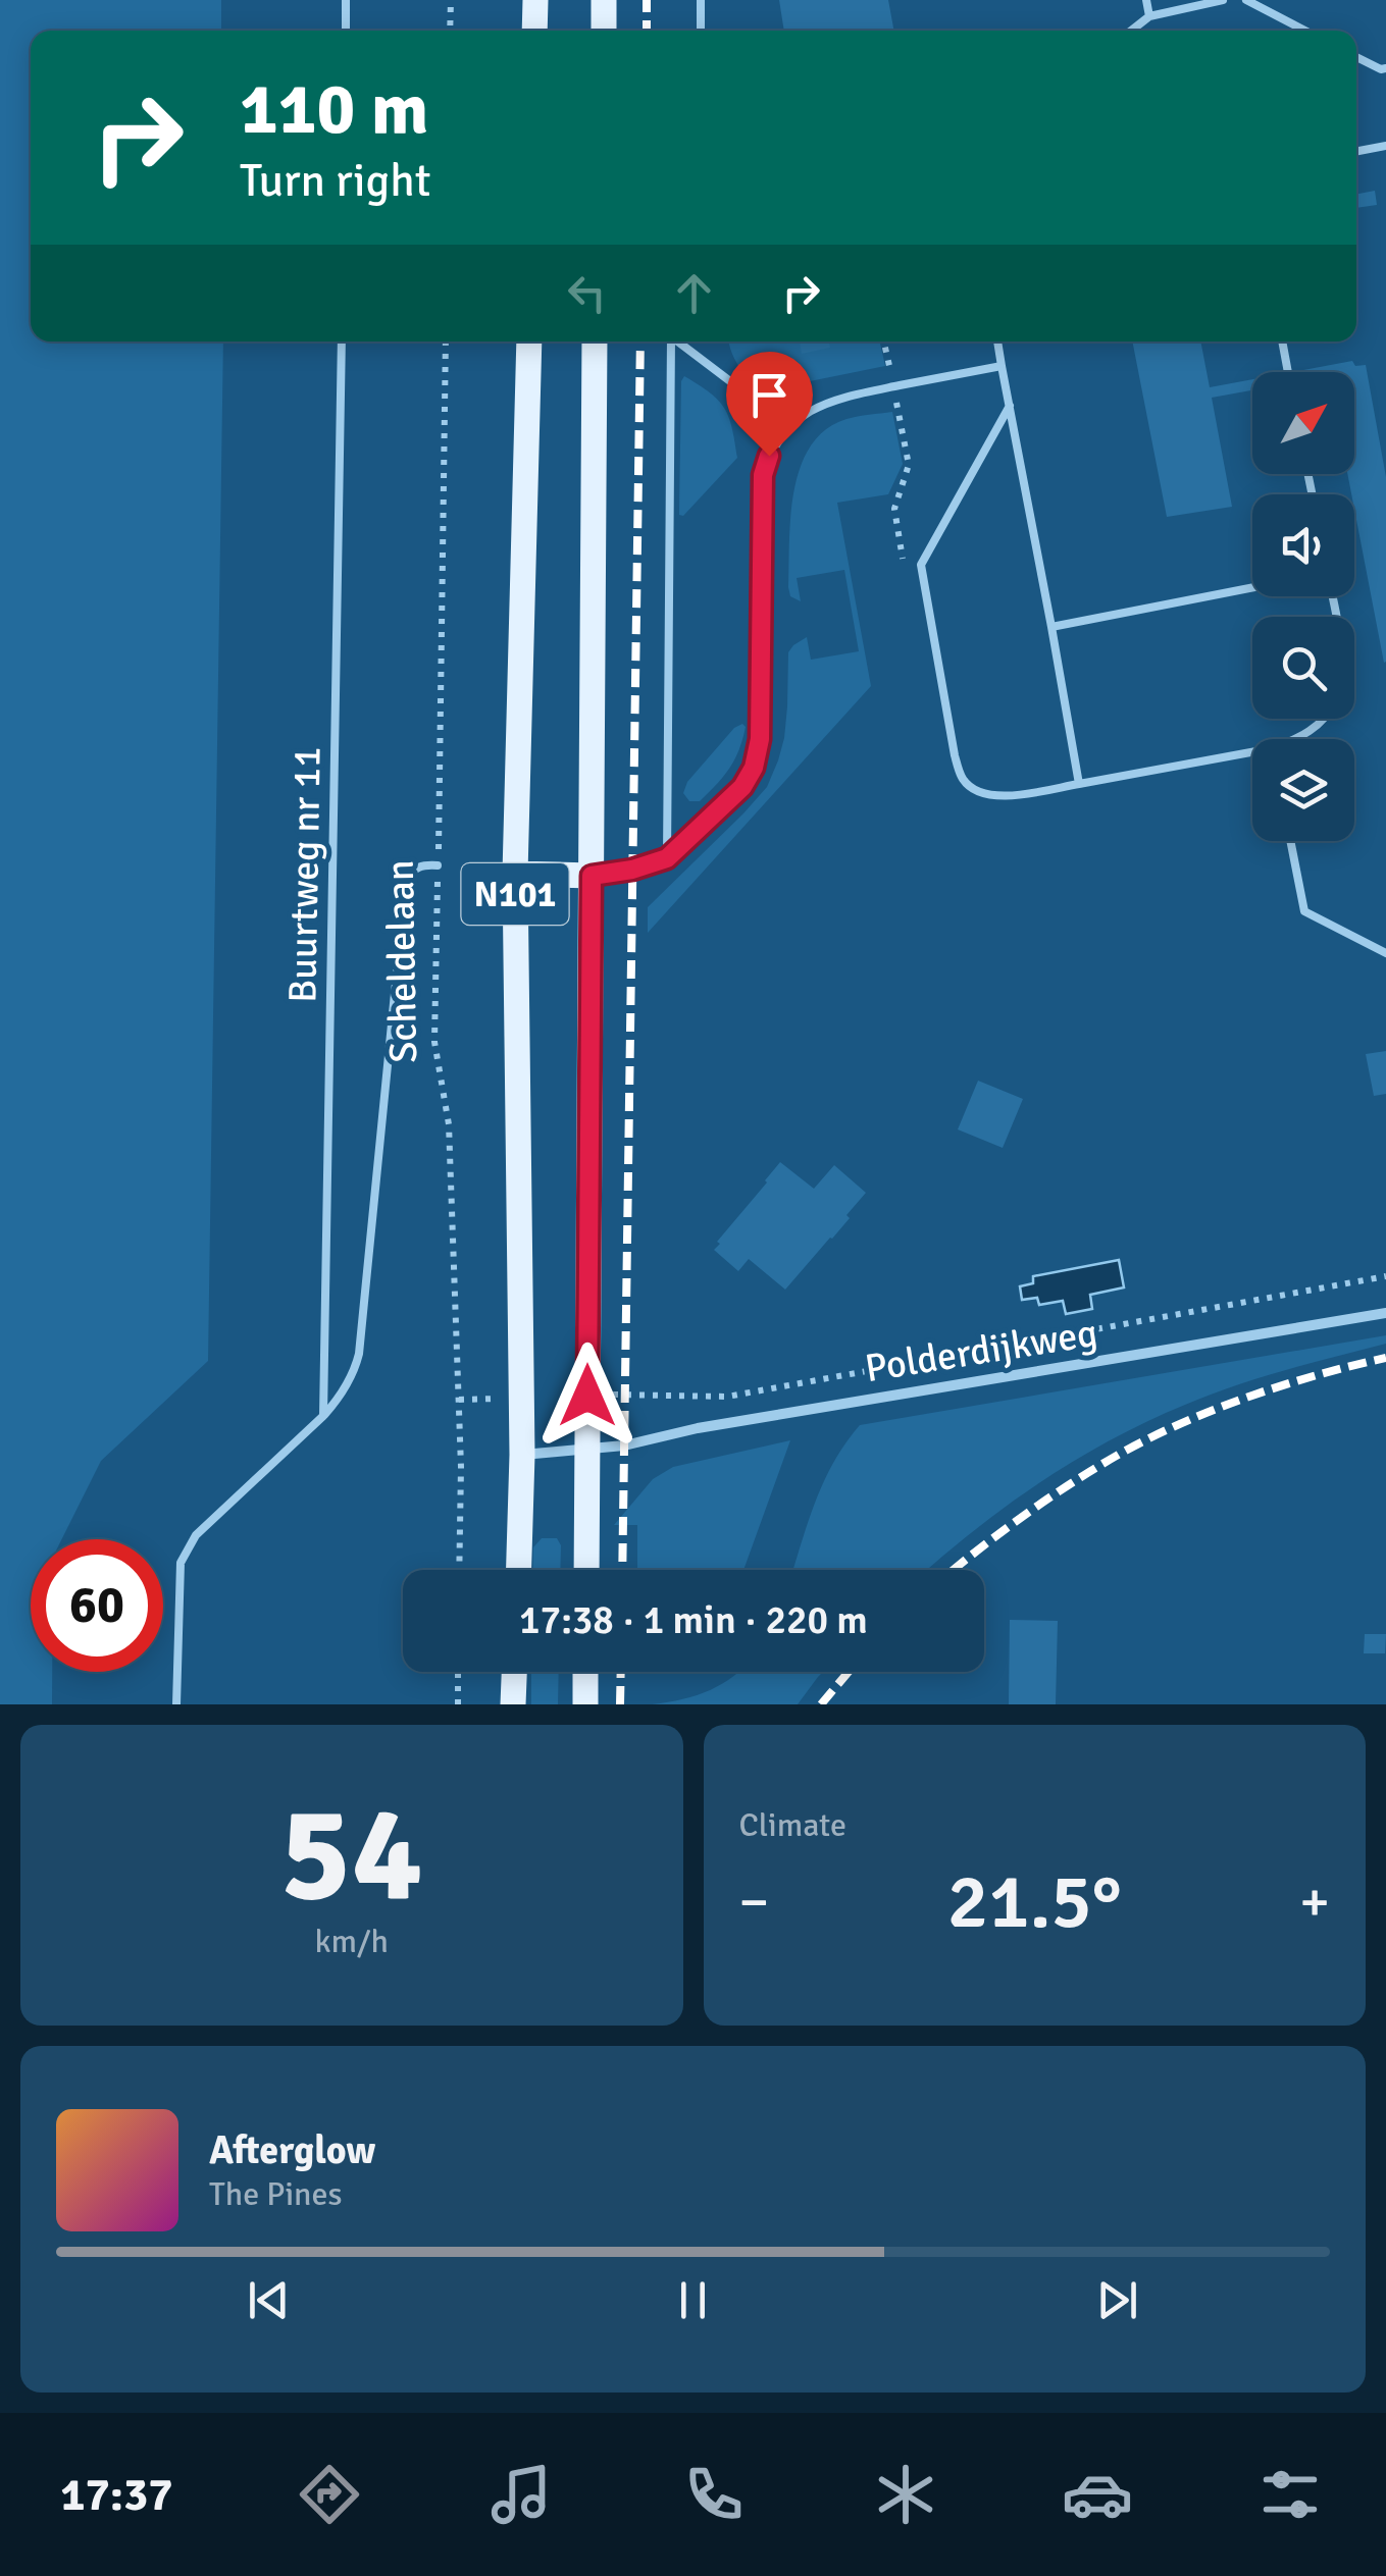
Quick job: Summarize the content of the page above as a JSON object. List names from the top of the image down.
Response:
{
  "streets": {
    "main road": ["N101"],
    "street": ["Polderdijkweg"],
    "lane": ["Buurtweg nr 11"],
    "path": ["Scheldelaan"]
  },
  "crossings": [
    ["N101", "Polderdijkweg"]
  ],
  "north": "top right",
  "page": {
    "turn": ["110 m", "Turn right"],
    "limit": "60",
    "trip": "17:38 · 1 min · 220 m",
    "tile": [
      ["54", "km/h"],
      "Climate"
    ],
    "heat": ["−", "21.5°", "+"],
    "song": ["Afterglow", "The Pines"],
    "tabs": "17:37"
  }
}
